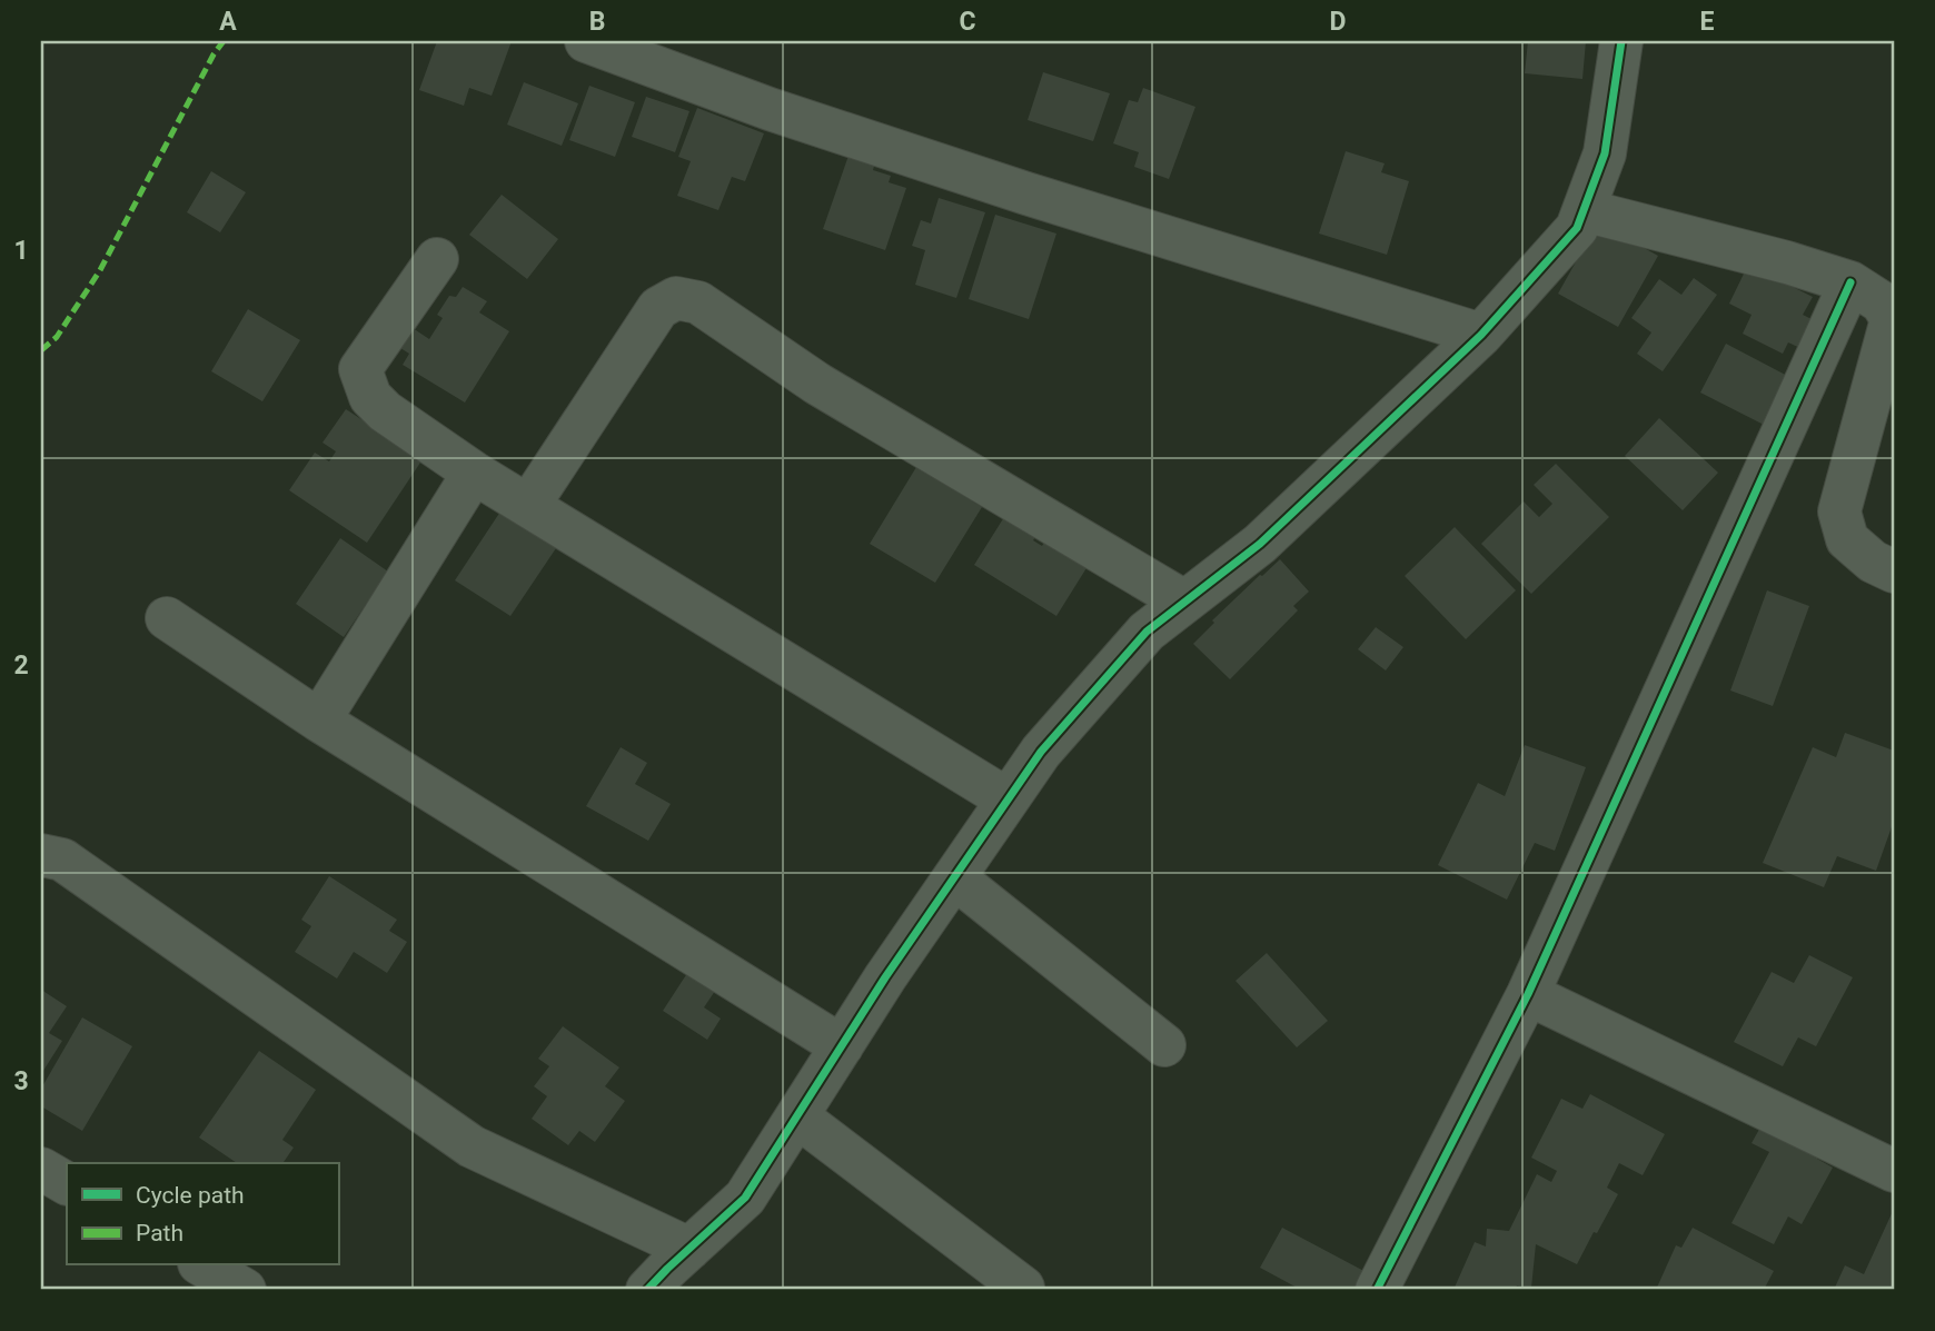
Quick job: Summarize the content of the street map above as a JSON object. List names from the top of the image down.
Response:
{
  "legend": ["Cycle path", "Path"],
  "grid": {
    "columns": [
      "A",
      "B",
      "C",
      "D",
      "E"
    ],
    "rows": ["1", "2", "3"]
  }
}
